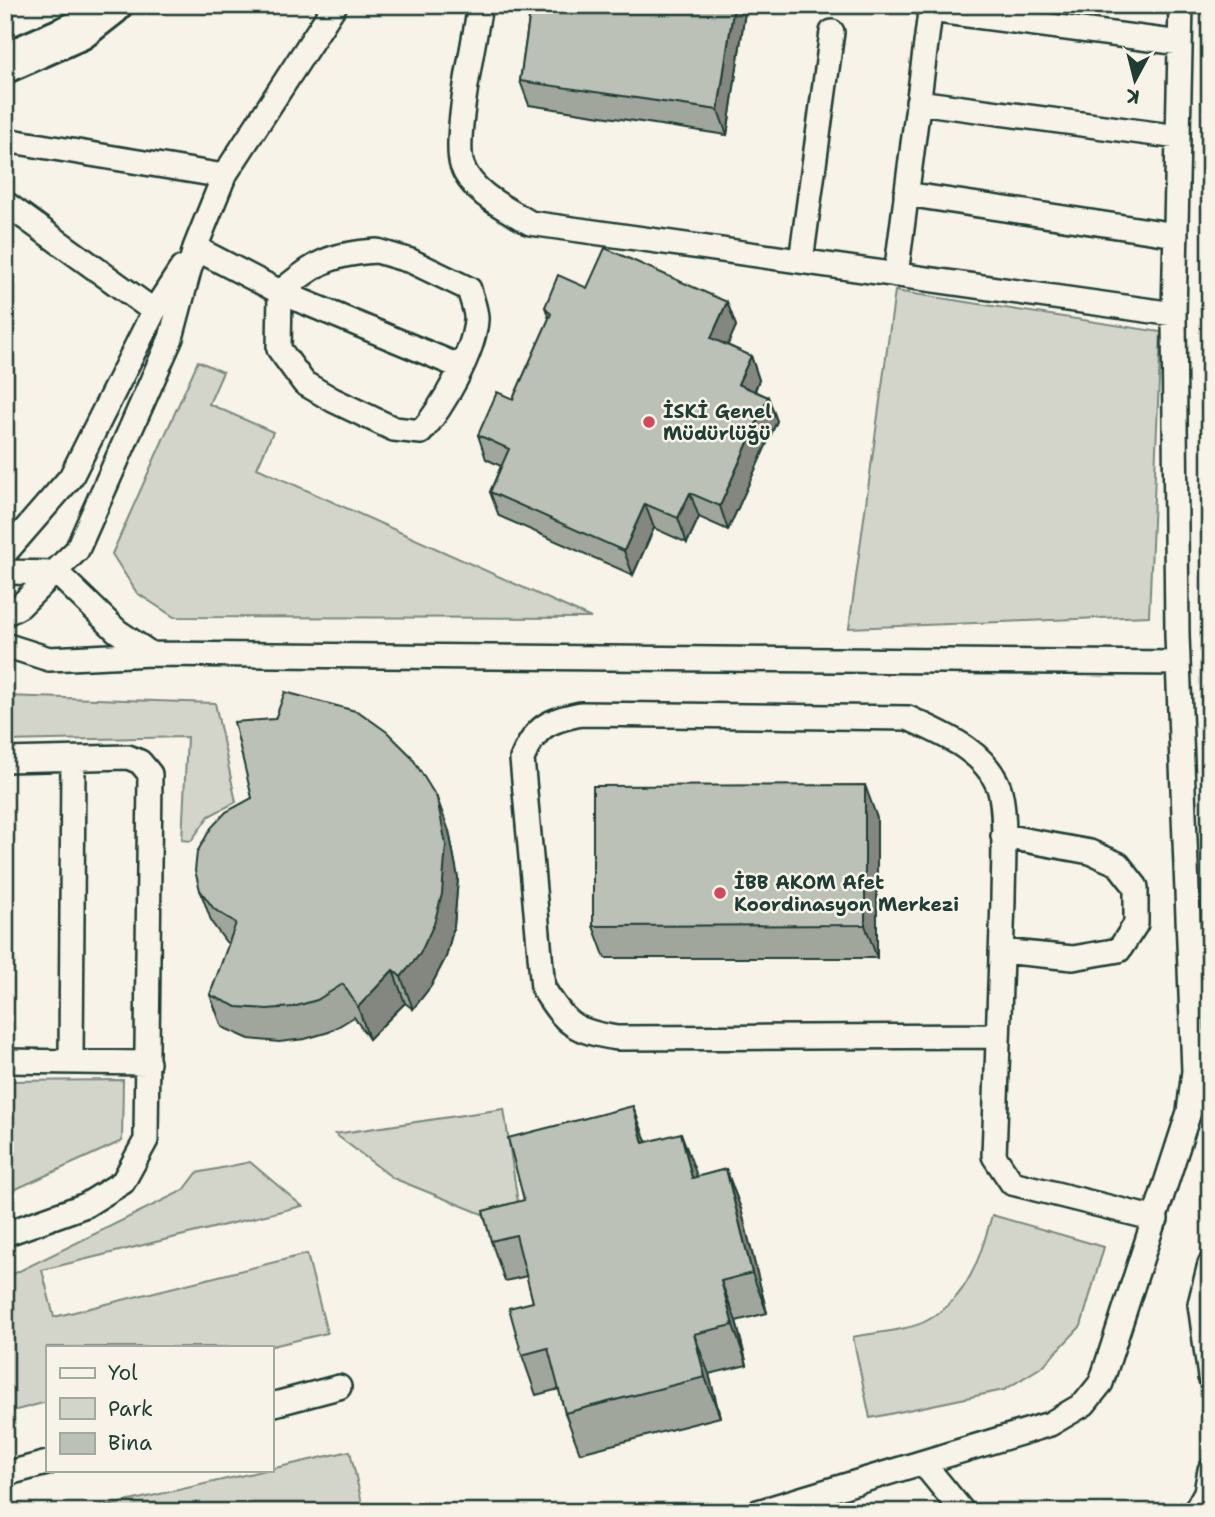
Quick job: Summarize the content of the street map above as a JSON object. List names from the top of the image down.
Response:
{
  "places": ["İSKİ Genel Müdürlüğü", "İBB AKOM Afet Koordinasyon Merkezi"],
  "legend": ["Yol", "Park", "Bina"],
  "north": "bottom"
}
